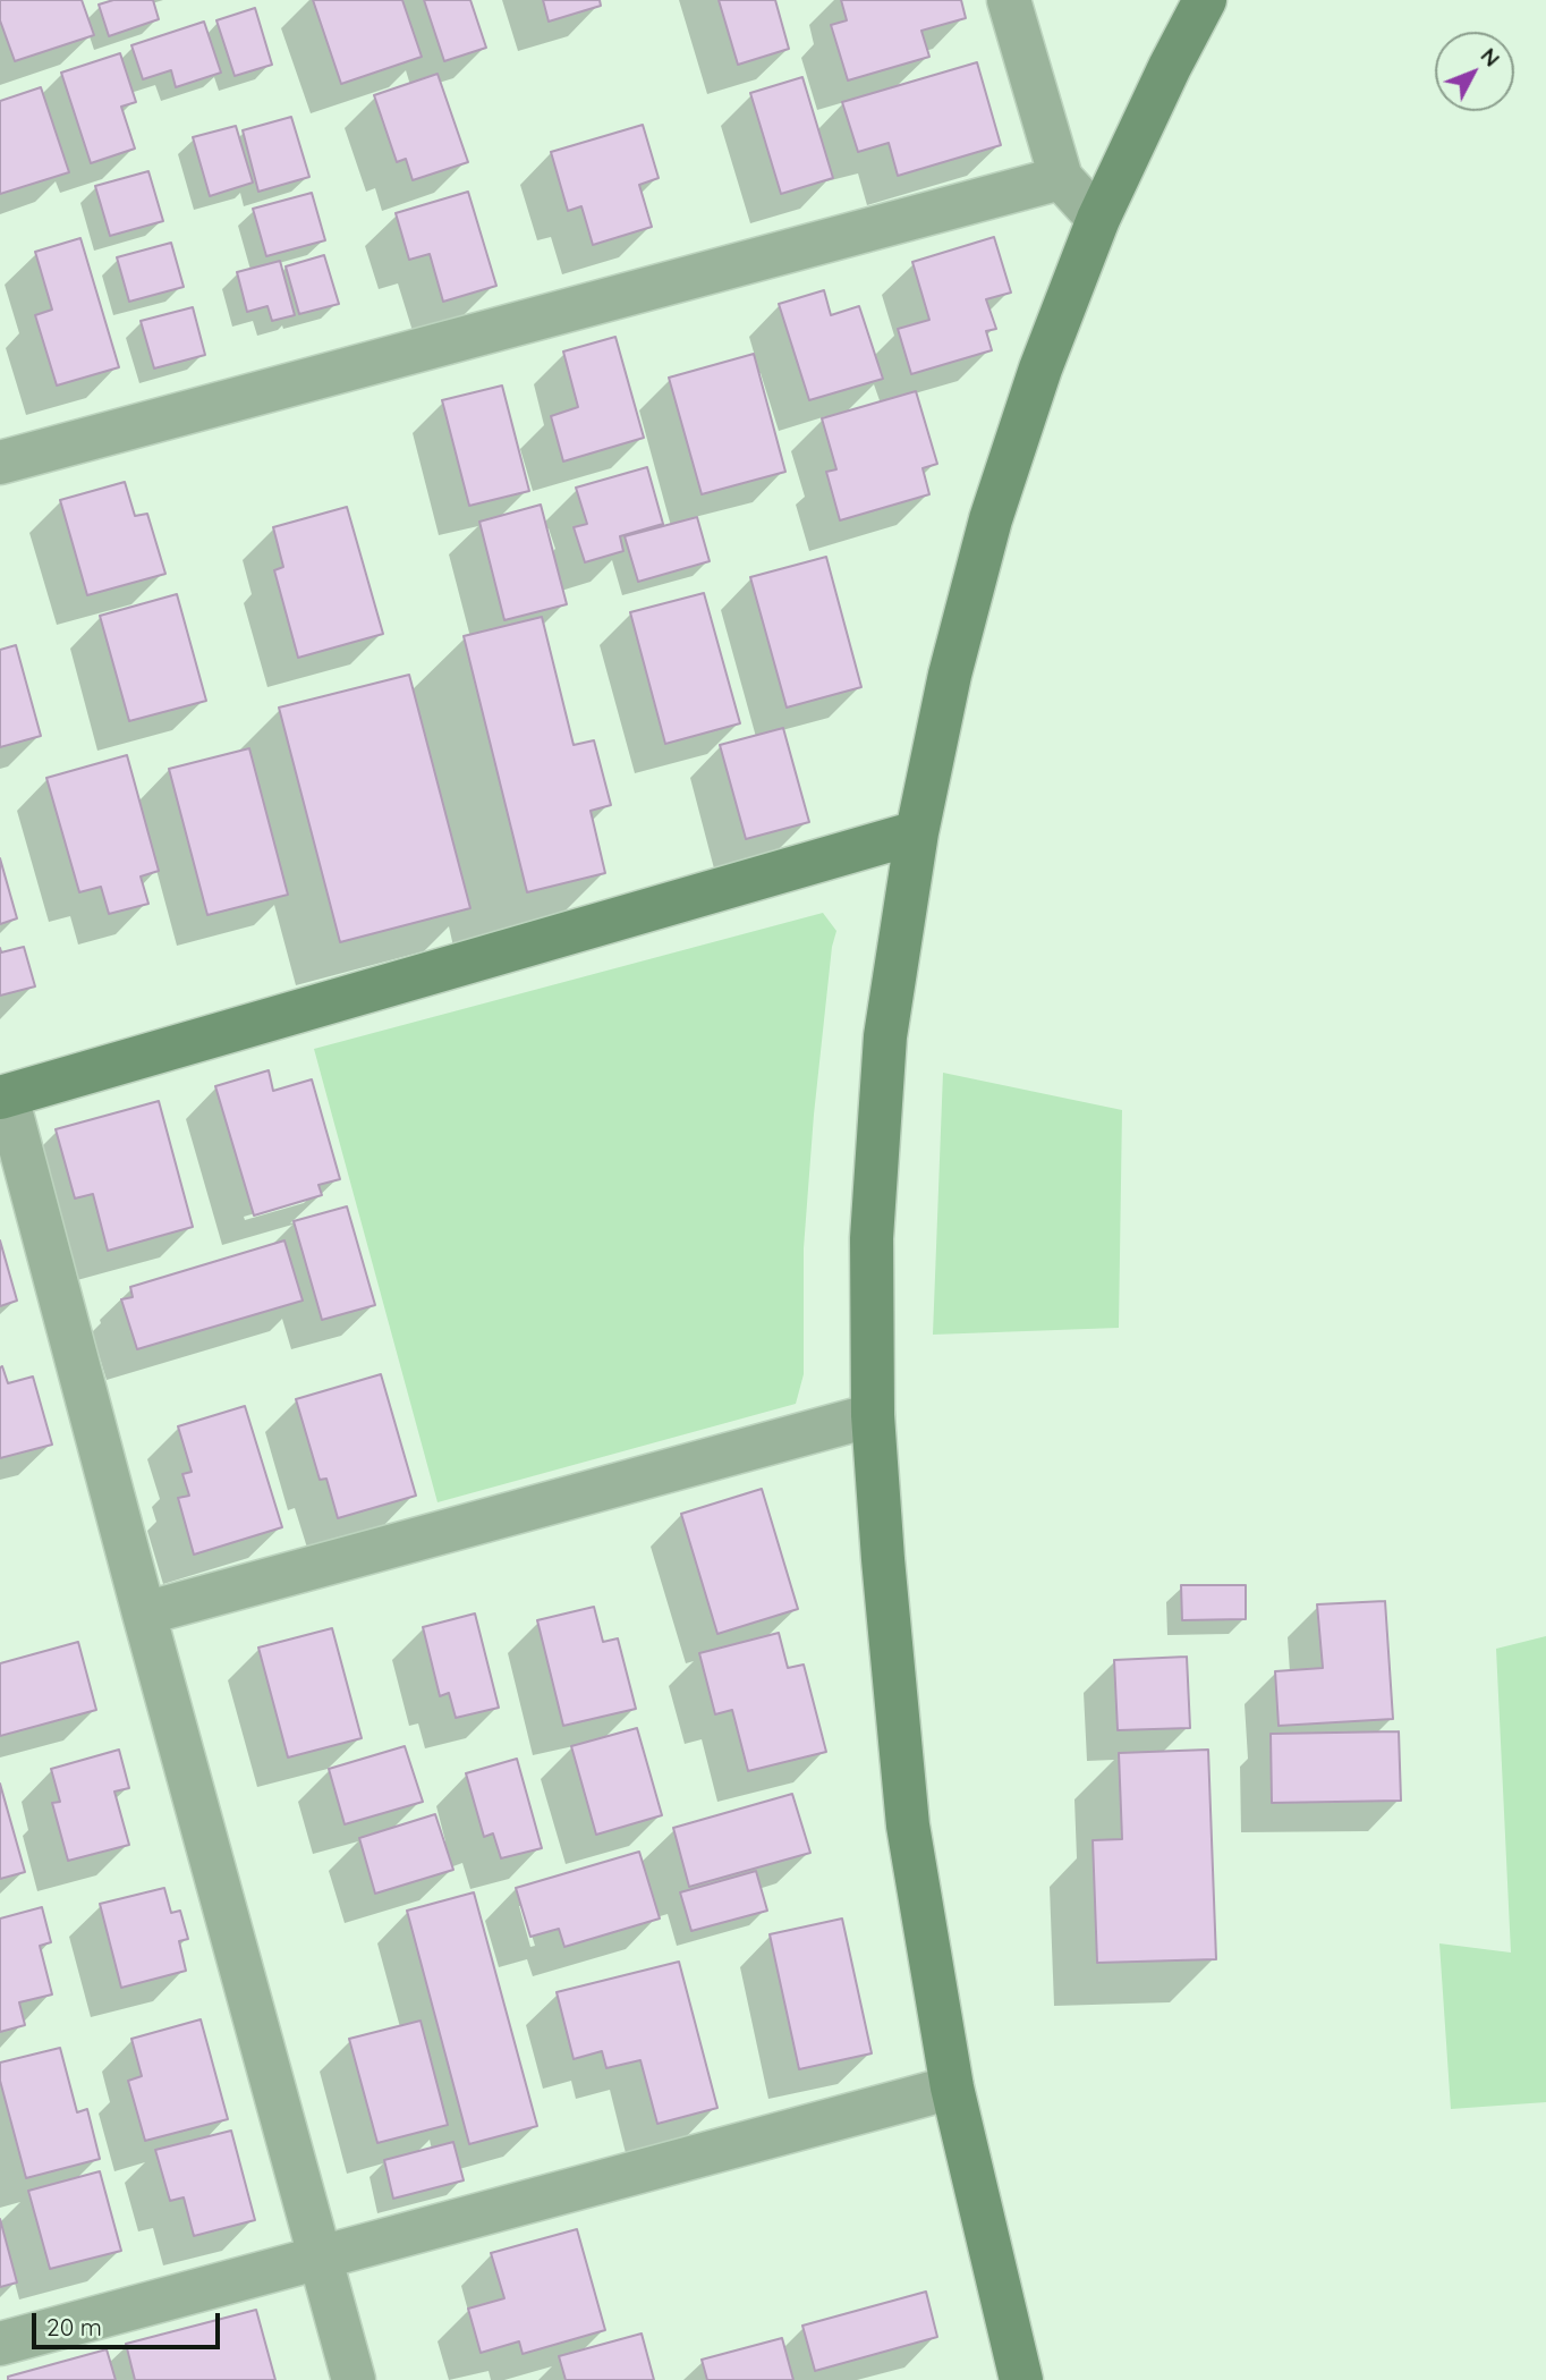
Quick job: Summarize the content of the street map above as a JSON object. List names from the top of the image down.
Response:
{
  "scale_bar": "20 m",
  "north": "top right"
}
